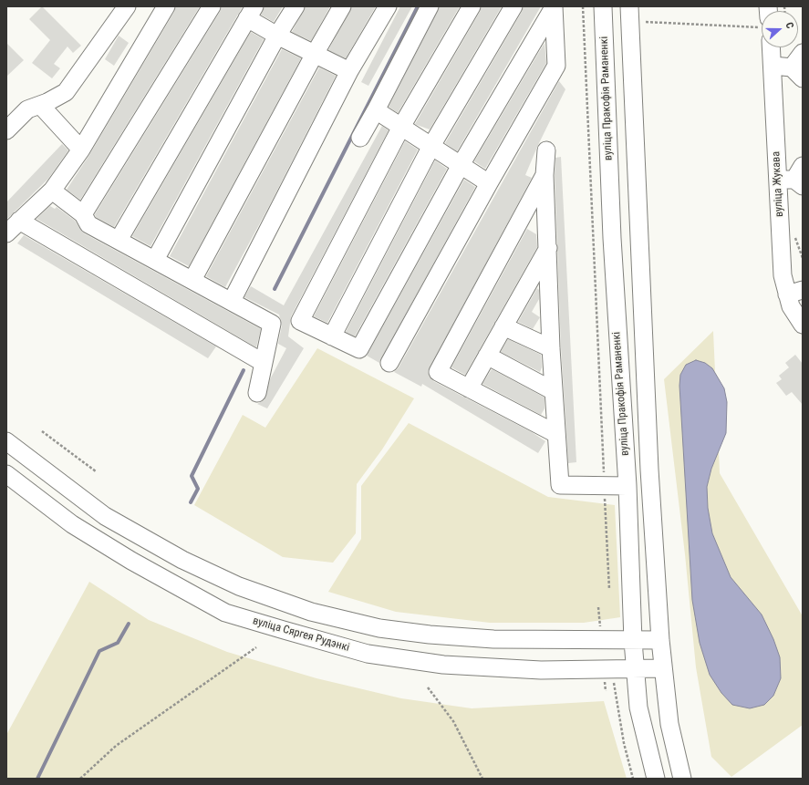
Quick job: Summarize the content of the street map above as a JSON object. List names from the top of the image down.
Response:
{
  "streets": {
    "street": ["вуліца Пракофія Раманенкі", "вуліца Жукава", "вуліца Сяргея Рудэнкі"]
  },
  "crossings": [
    ["вуліца Пракофія Раманенкі", "вуліца Сяргея Рудэнкі"]
  ],
  "north": "right"
}
